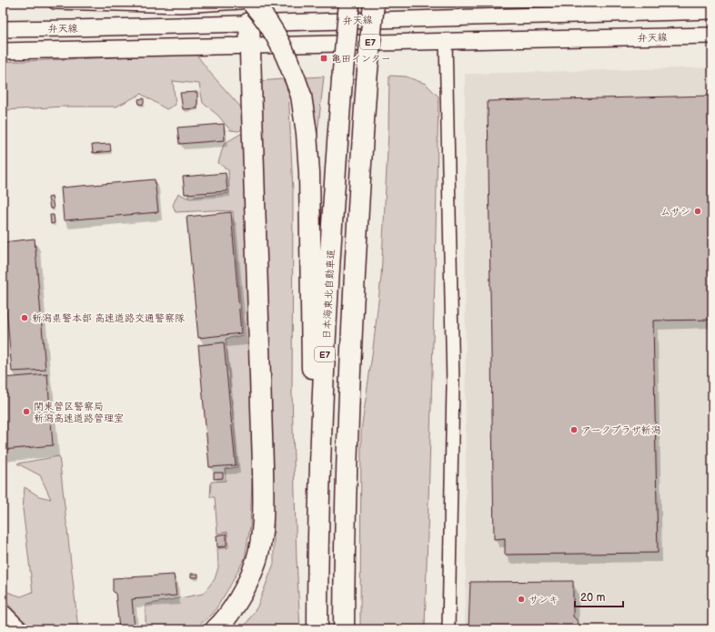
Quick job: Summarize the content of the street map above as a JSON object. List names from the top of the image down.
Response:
{
  "streets": {
    "highway": ["E7", "日本海東北自動車道"],
    "street": ["弁天線"]
  },
  "places": {
    "transit": ["亀田インター"],
    "other": [
      "ムサシ",
      "新潟県警本部 高速道路交通警察隊",
      "関東管区警察局 新潟高速道路管理室",
      "アークプラザ新潟",
      "サンキ"
    ]
  },
  "scale_bar": "20 m"
}
